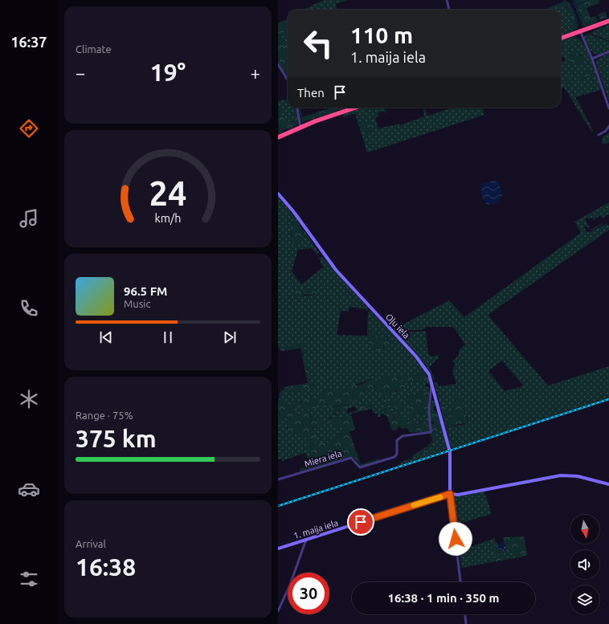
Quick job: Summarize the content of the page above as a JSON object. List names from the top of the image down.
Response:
{
  "streets": {
    "street": ["Oļu iela", "Miera iela", "1. maija iela"]
  },
  "crossings": [
    ["Oļu iela", "Miera iela"],
    ["Oļu iela", "1. maija iela"]
  ],
  "north": "bottom",
  "page": {
    "tabs": "16:37",
    "tile": [
      "Climate",
      ["Range · 75%", "375 km"],
      ["Arrival", "16:38"]
    ],
    "turn": ["110 m", "1. maija iela"],
    "heat": ["−", "19°", "+"],
    "then": "Then",
    "song": ["96.5 FM", "Music"],
    "limit": "30",
    "trip": "16:38 · 1 min · 350 m",
    "gauge": ["24", "km/h"]
  }
}
